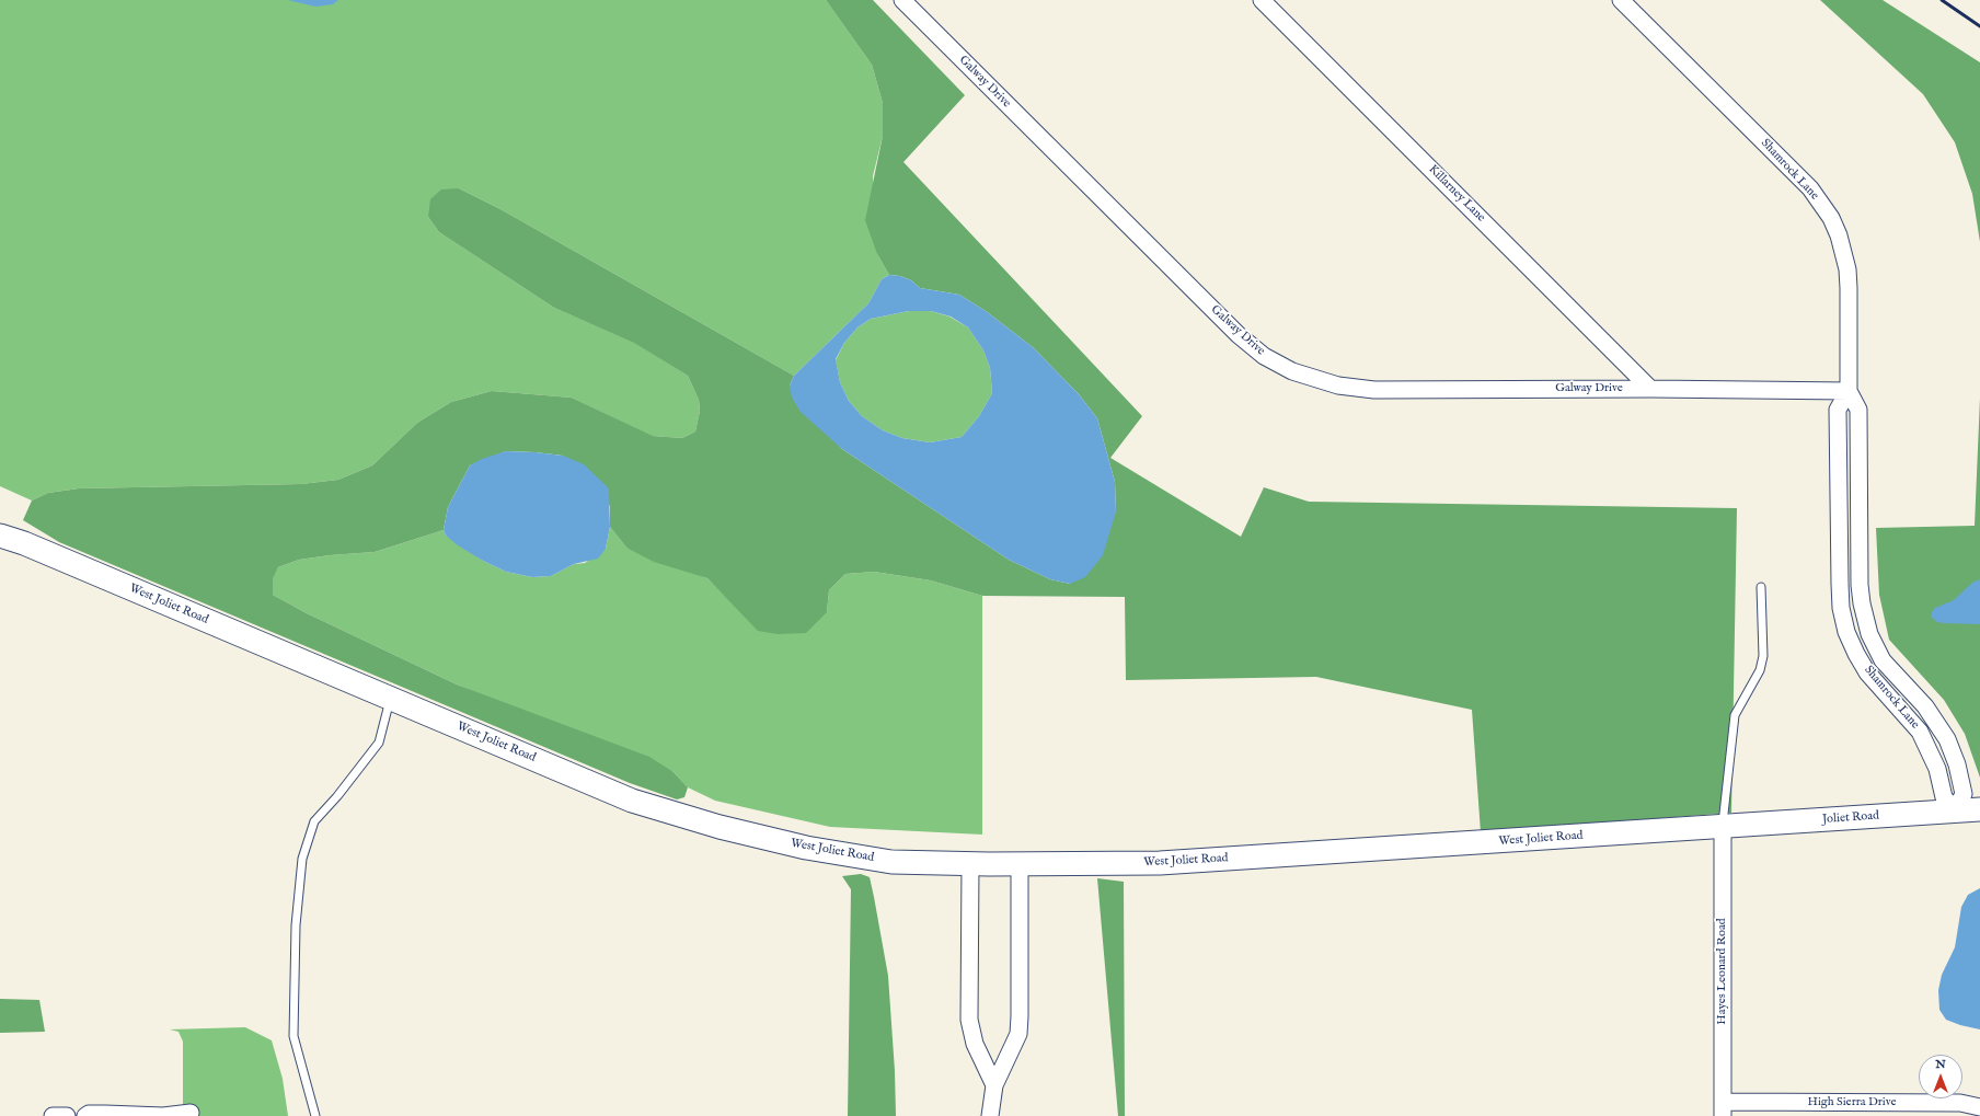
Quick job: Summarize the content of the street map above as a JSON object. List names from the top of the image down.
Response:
{
  "streets": {
    "main road": ["West Joliet Road", "Joliet Road"],
    "street": [
      "Galway Drive",
      "Shamrock Lane",
      "Killarney Lane",
      "Hayes Leonard Road",
      "High Sierra Drive"
    ]
  },
  "crossings": [
    ["Galway Drive", "Shamrock Lane"],
    ["Galway Drive", "Killarney Lane"],
    ["Shamrock Lane", "Joliet Road"],
    ["West Joliet Road", "Joliet Road"],
    ["West Joliet Road", "Hayes Leonard Road"],
    ["Joliet Road", "Hayes Leonard Road"],
    ["Hayes Leonard Road", "High Sierra Drive"]
  ],
  "north": "top"
}
